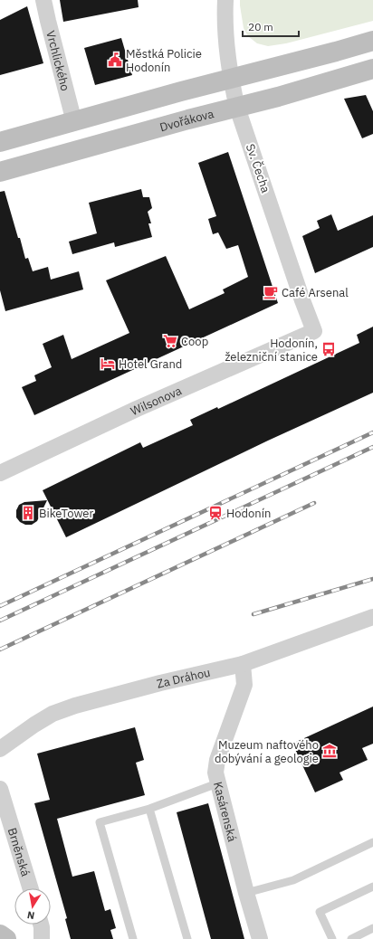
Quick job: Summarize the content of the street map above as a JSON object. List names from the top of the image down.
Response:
{
  "streets": {
    "main road": ["Dvořákova"],
    "street": [
      "Vrchlického",
      "Sv. Čecha",
      "Wilsonova",
      "Za Dráhou",
      "Kasárenská",
      "Brněnská"
    ]
  },
  "crossings": [
    ["Dvořákova", "Sv. Čecha"],
    ["Sv. Čecha", "Wilsonova"],
    ["Za Dráhou", "Kasárenská"]
  ],
  "places": {
    "public building": ["Městká Policie Hodonín"],
    "cafe": ["Café Arsenal"],
    "supermarket": ["Coop"],
    "bus stop": ["Hodonín, železniční stanice"],
    "hotel": ["Hotel Grand"],
    "building": ["BikeTower"],
    "station": ["Hodonín"],
    "museum": ["Muzeum naftového dobývání a geologie"]
  },
  "scale_bar": "20 m",
  "north": "bottom"
}
